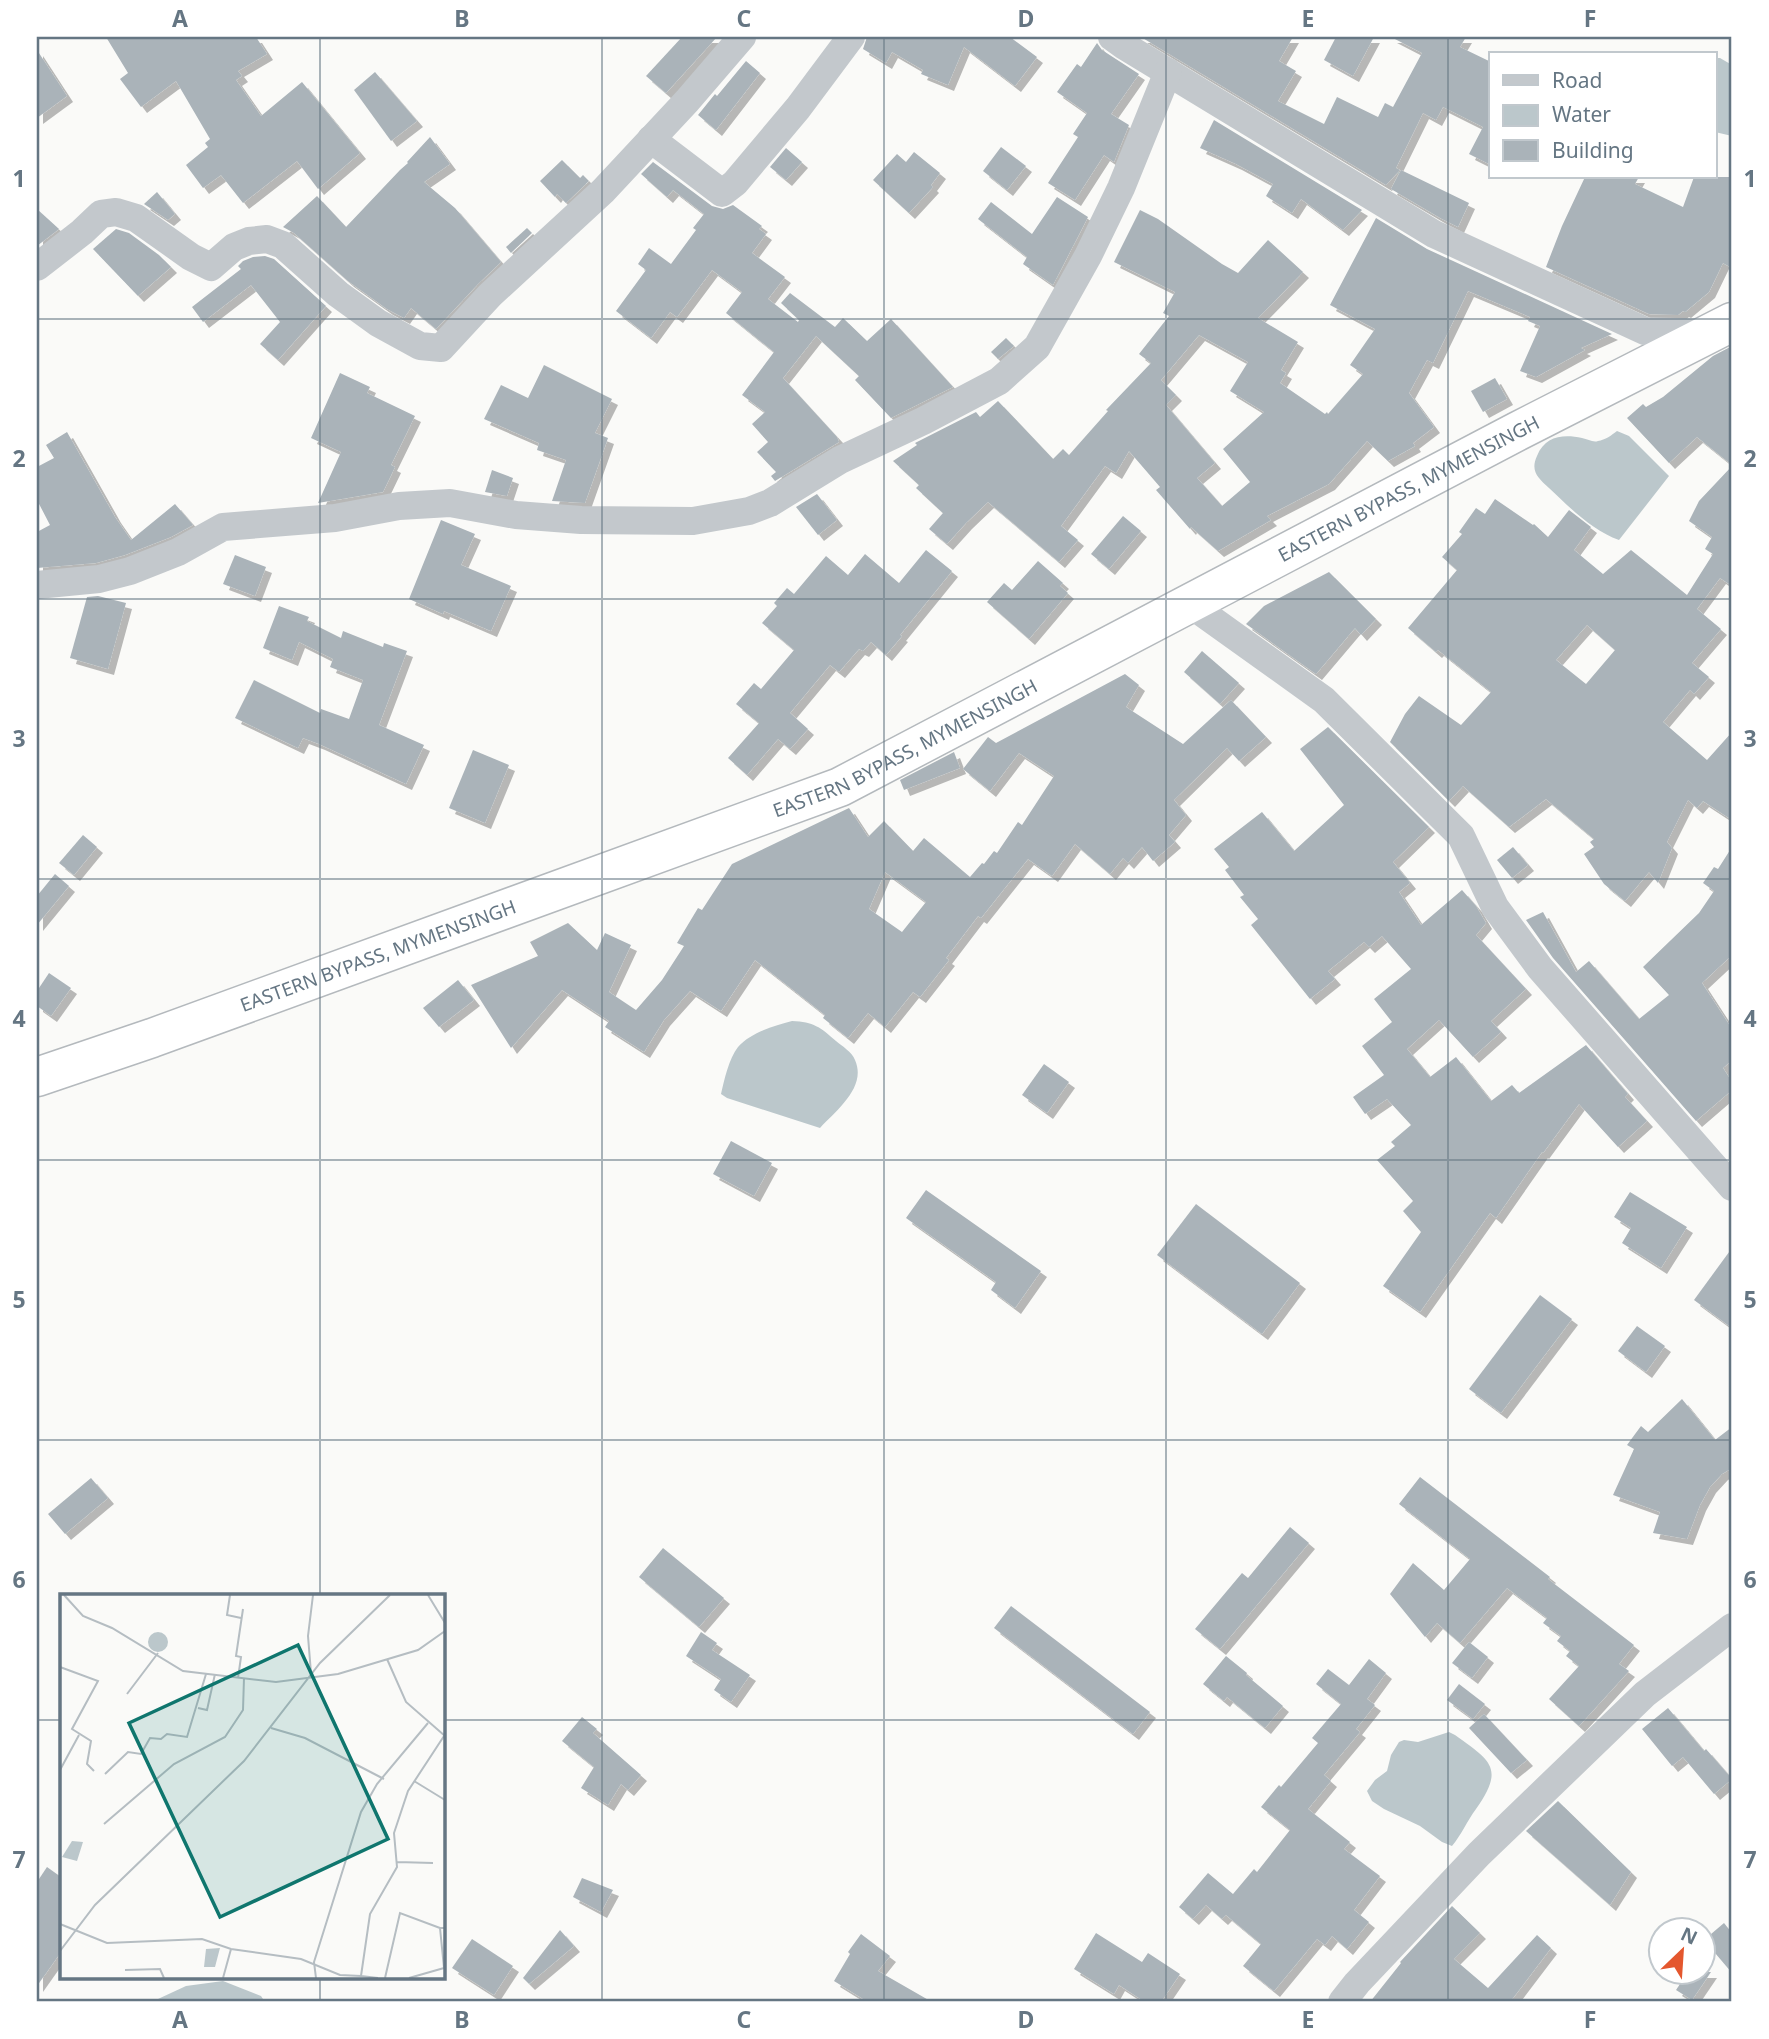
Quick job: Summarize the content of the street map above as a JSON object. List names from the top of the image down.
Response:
{
  "streets": {
    "highway": ["EASTERN BYPASS, MYMENSINGH"]
  },
  "legend": ["Road", "Water", "Building"],
  "north": "top right",
  "grid": {
    "columns": [
      "A",
      "B",
      "C",
      "D",
      "E",
      "F"
    ],
    "rows": [
      "1",
      "2",
      "3",
      "4",
      "5",
      "6",
      "7"
    ]
  }
}
